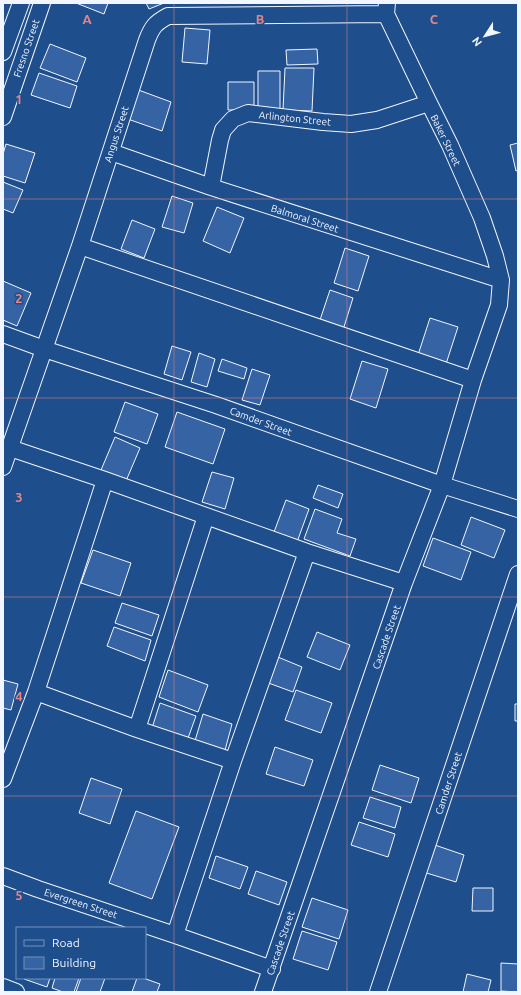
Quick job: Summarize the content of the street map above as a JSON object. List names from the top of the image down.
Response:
{
  "streets": {
    "street": [
      "Fresno Street",
      "Arlington Street",
      "Angus Street",
      "Baker Street",
      "Balmoral Street",
      "Camder Street",
      "Cascade Street",
      "Evergreen Street"
    ]
  },
  "crossings": [
    ["Arlington Street", "Baker Street"],
    ["Arlington Street", "Balmoral Street"],
    ["Angus Street", "Baker Street"],
    ["Angus Street", "Balmoral Street"],
    ["Angus Street", "Camder Street"],
    ["Baker Street", "Balmoral Street"],
    ["Baker Street", "Cascade Street"],
    ["Balmoral Street", "Cascade Street"],
    ["Camder Street", "Cascade Street"],
    ["Cascade Street", "Evergreen Street"]
  ],
  "legend": ["Road", "Building"],
  "north": "bottom left",
  "grid": {
    "columns": ["A", "B", "C"],
    "rows": [
      "1",
      "2",
      "3",
      "4",
      "5"
    ]
  }
}
